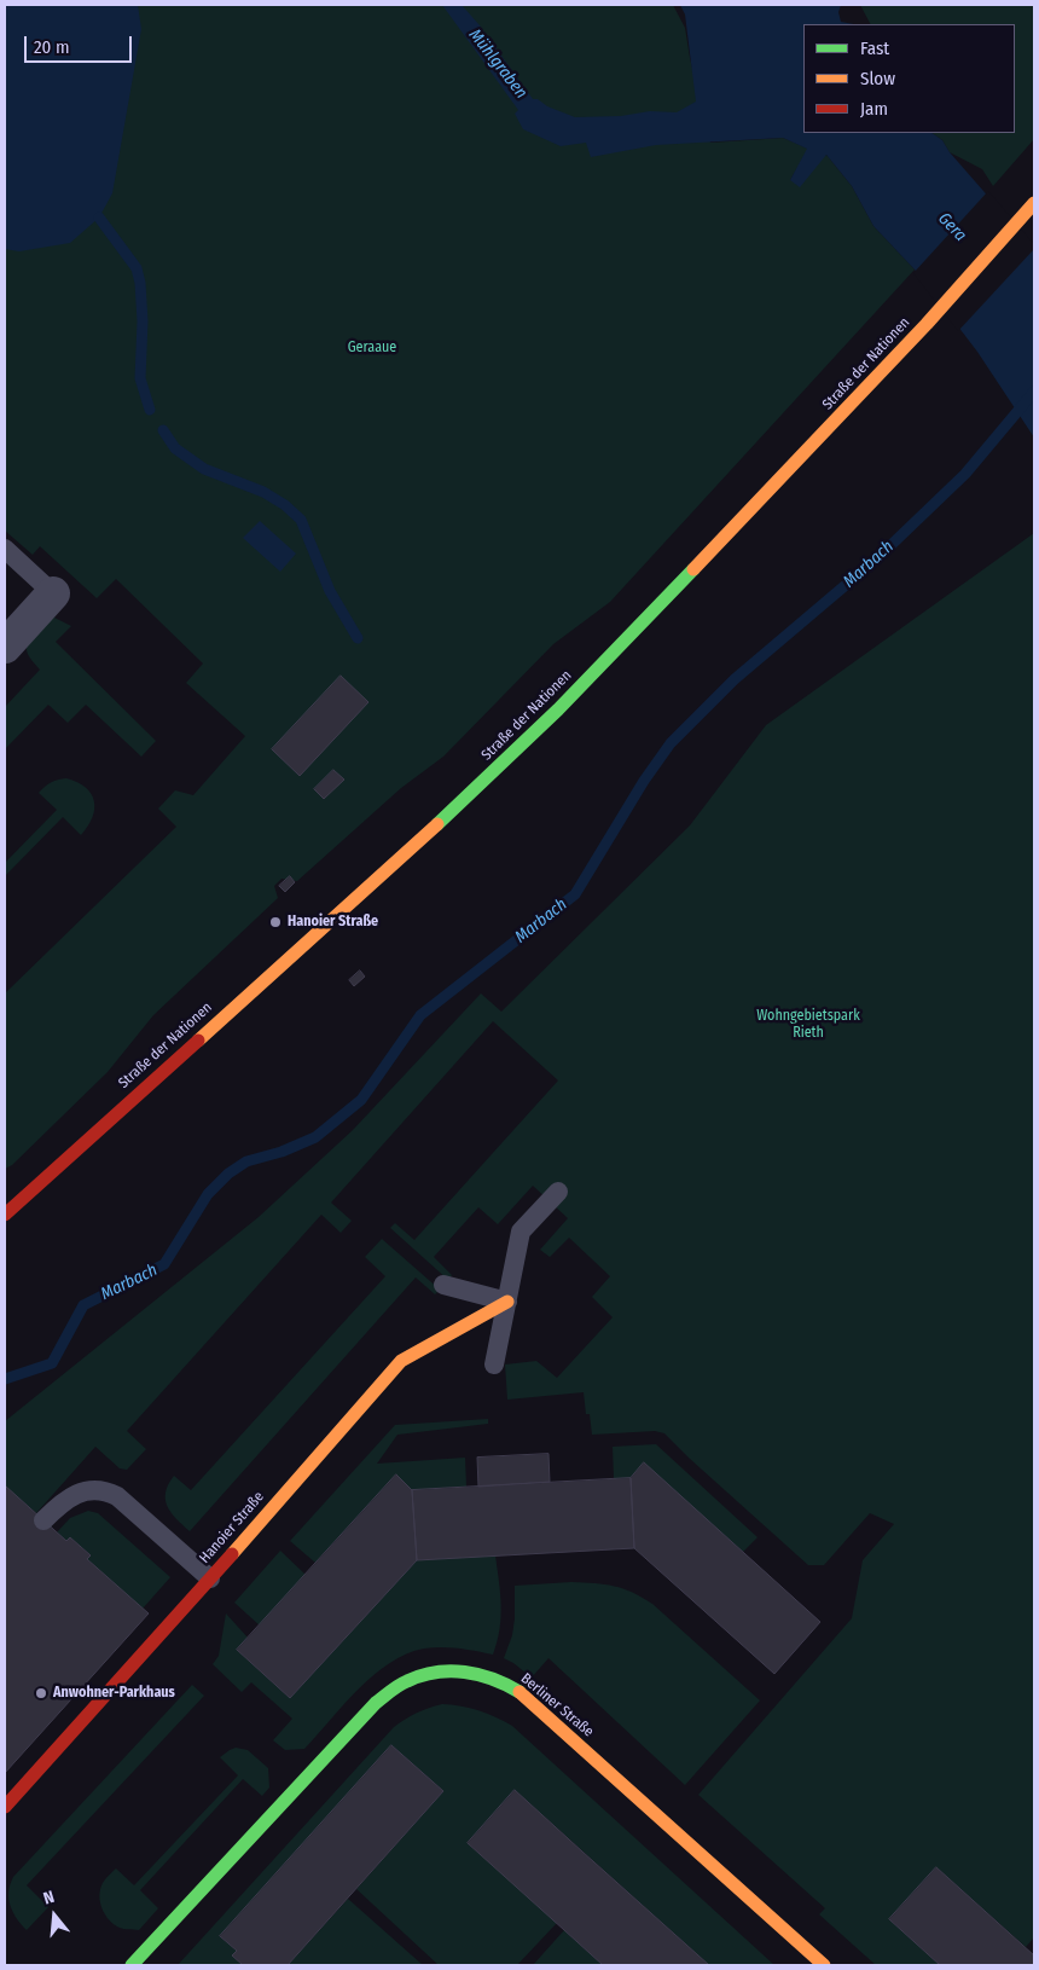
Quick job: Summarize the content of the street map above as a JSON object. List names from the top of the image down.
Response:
{
  "streets": {
    "street": ["Straße der Nationen", "Hanoier Straße", "Berliner Straße"]
  },
  "water": ["Mühlgraben", "Gera", "Marbach"],
  "parks": ["Geraaue", "Wohngebietspark Rieth"],
  "places": ["Hanoier Straße", "Anwohner-Parkhaus"],
  "legend": ["Fast", "Slow", "Jam"],
  "scale_bar": "20 m",
  "north": "top"
}
